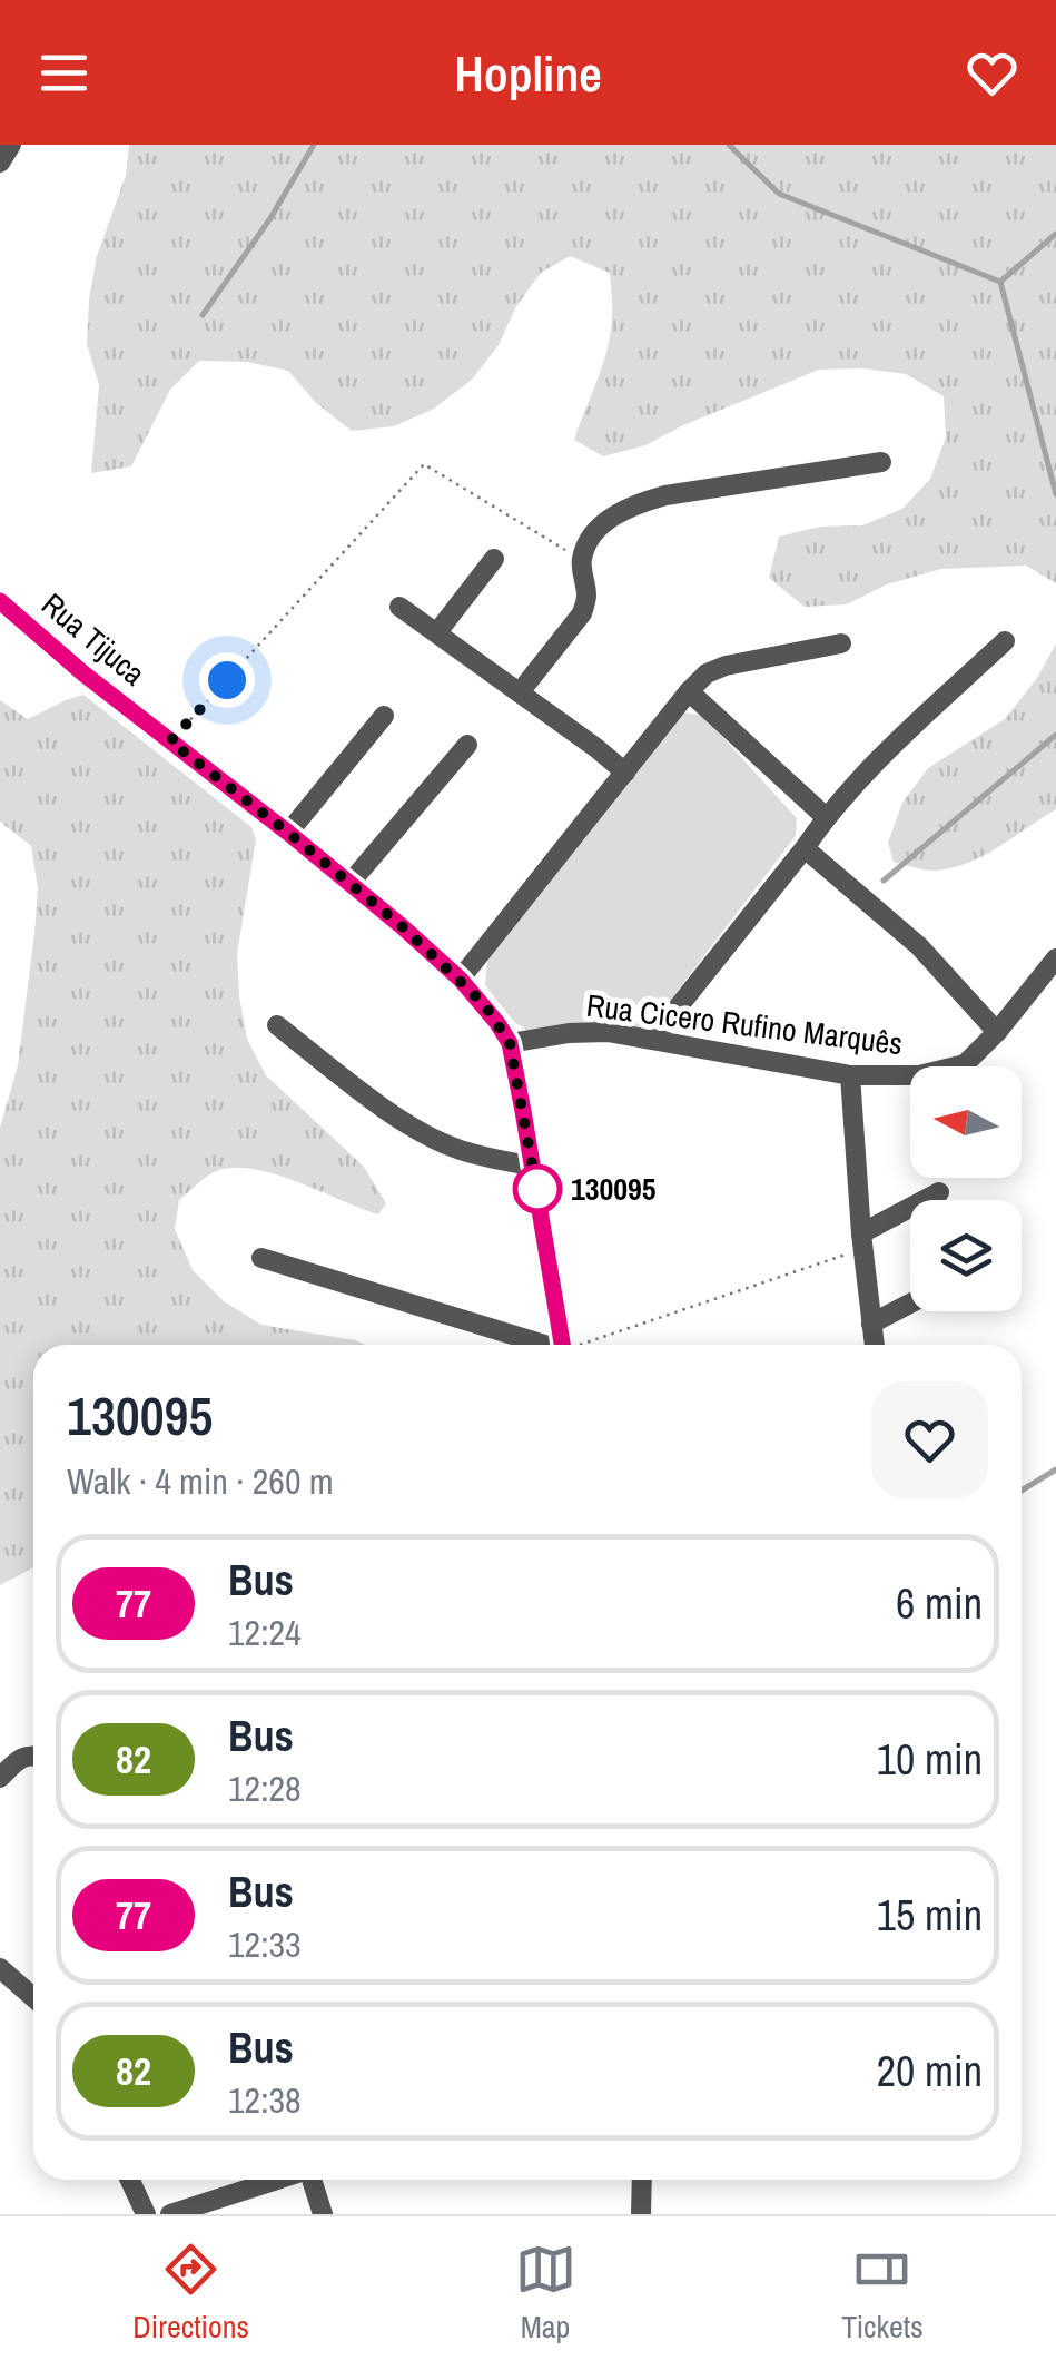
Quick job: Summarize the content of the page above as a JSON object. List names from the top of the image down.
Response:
{
  "streets": {
    "street": ["Rua Tijuca", "Rua Cicero Rufino Marquês"]
  },
  "crossings": [
    ["Rua Tijuca", "Rua Cicero Rufino Marquês"]
  ],
  "places": ["130095"],
  "lines": ["bus line 77"],
  "north": "left",
  "page": {
    "header": "Hopline",
    "heading": ["130095", "Walk · 4 min · 260 m"],
    "list": [
      {
        "mark": "77",
        "name": "Bus",
        "note": "12:24",
        "value": "6 min"
      },
      {
        "mark": "82",
        "name": "Bus",
        "note": "12:28",
        "value": "10 min"
      },
      {
        "mark": "77",
        "name": "Bus",
        "note": "12:33",
        "value": "15 min"
      },
      {
        "mark": "82",
        "name": "Bus",
        "note": "12:38",
        "value": "20 min"
      }
    ],
    "tabs": ["Directions", "Map", "Tickets"]
  }
}
